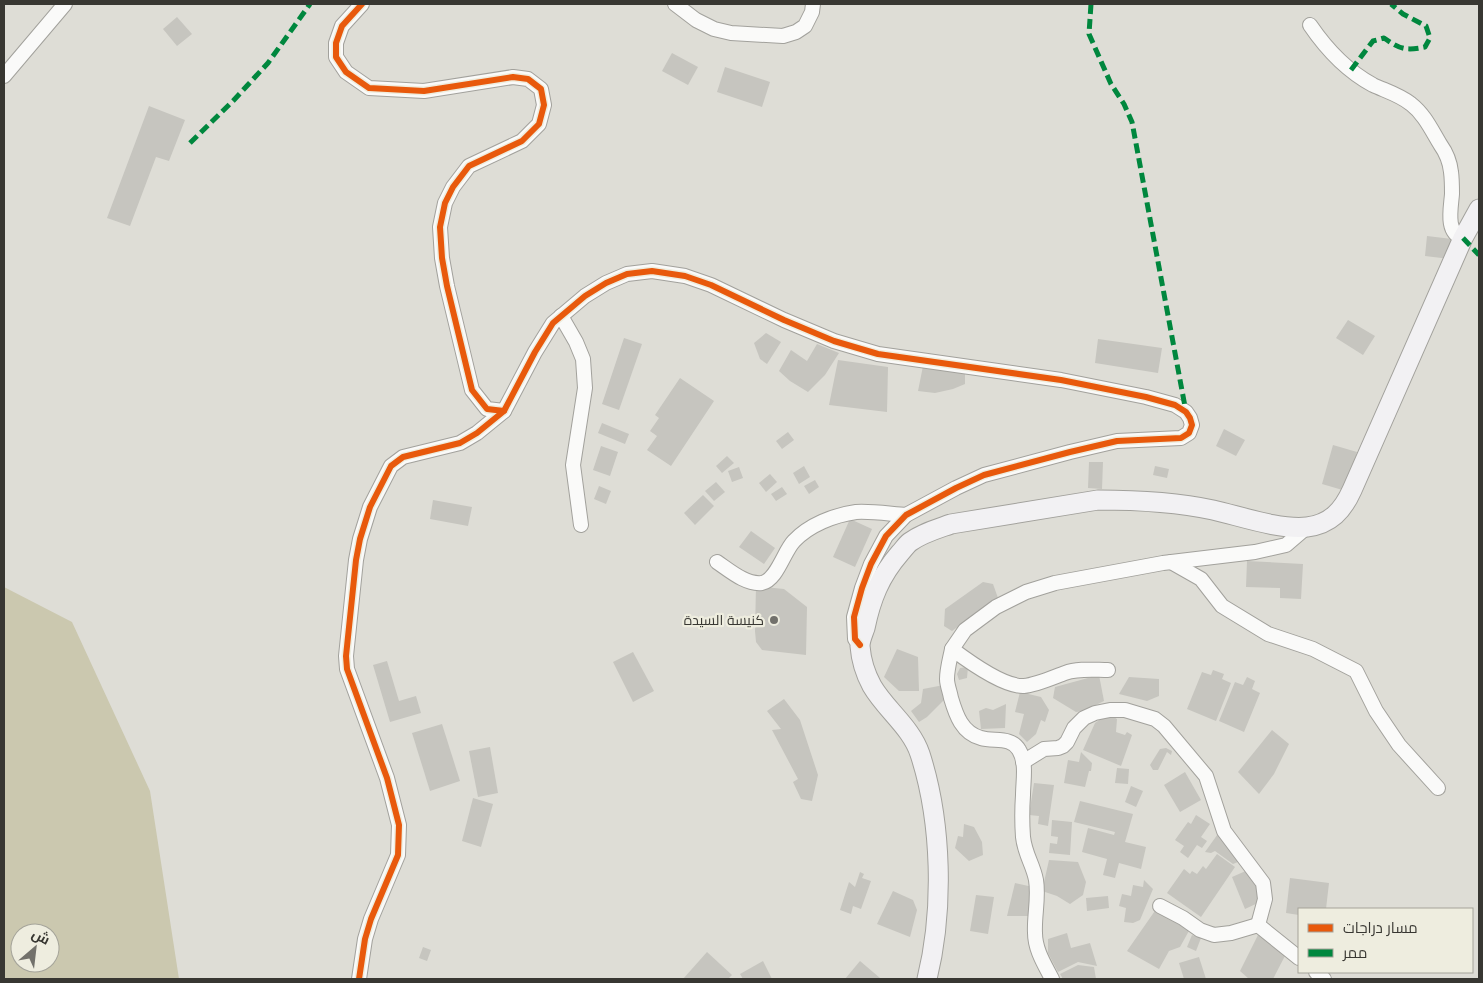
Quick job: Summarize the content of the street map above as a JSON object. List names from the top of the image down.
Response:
{
  "places": ["كنيسة السيدة"],
  "legend": ["مسار دراجات", "ممر"],
  "north": "top right"
}
